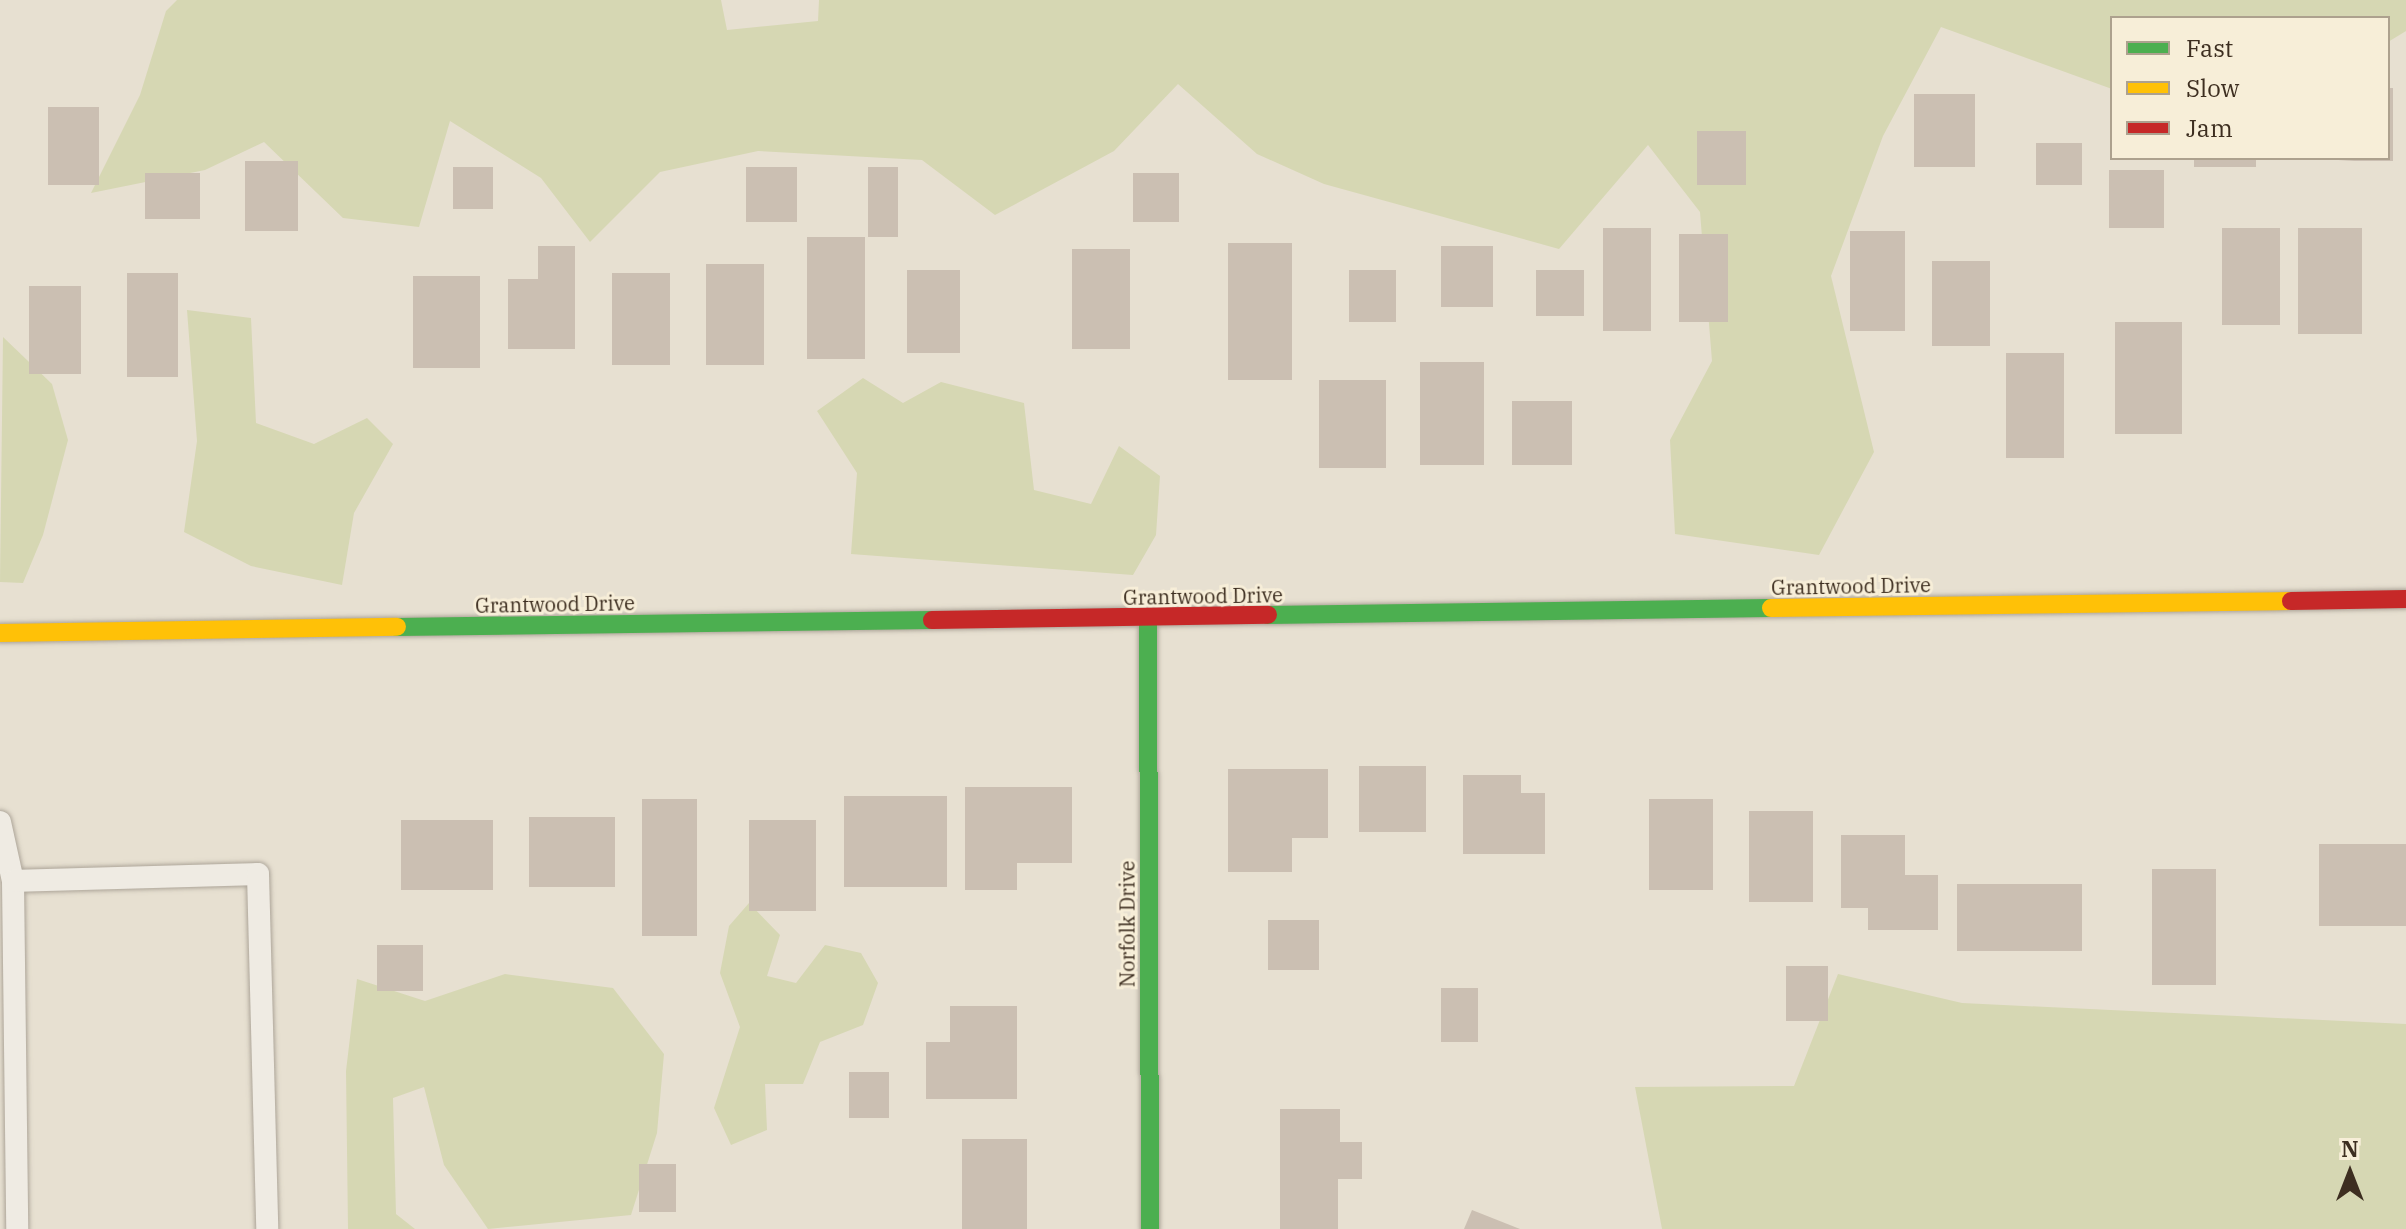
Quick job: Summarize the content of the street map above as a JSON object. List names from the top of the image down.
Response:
{
  "streets": {
    "street": ["Grantwood Drive", "Norfolk Drive"]
  },
  "crossings": [
    ["Grantwood Drive", "Norfolk Drive"]
  ],
  "legend": ["Fast", "Slow", "Jam"],
  "north": "top"
}
